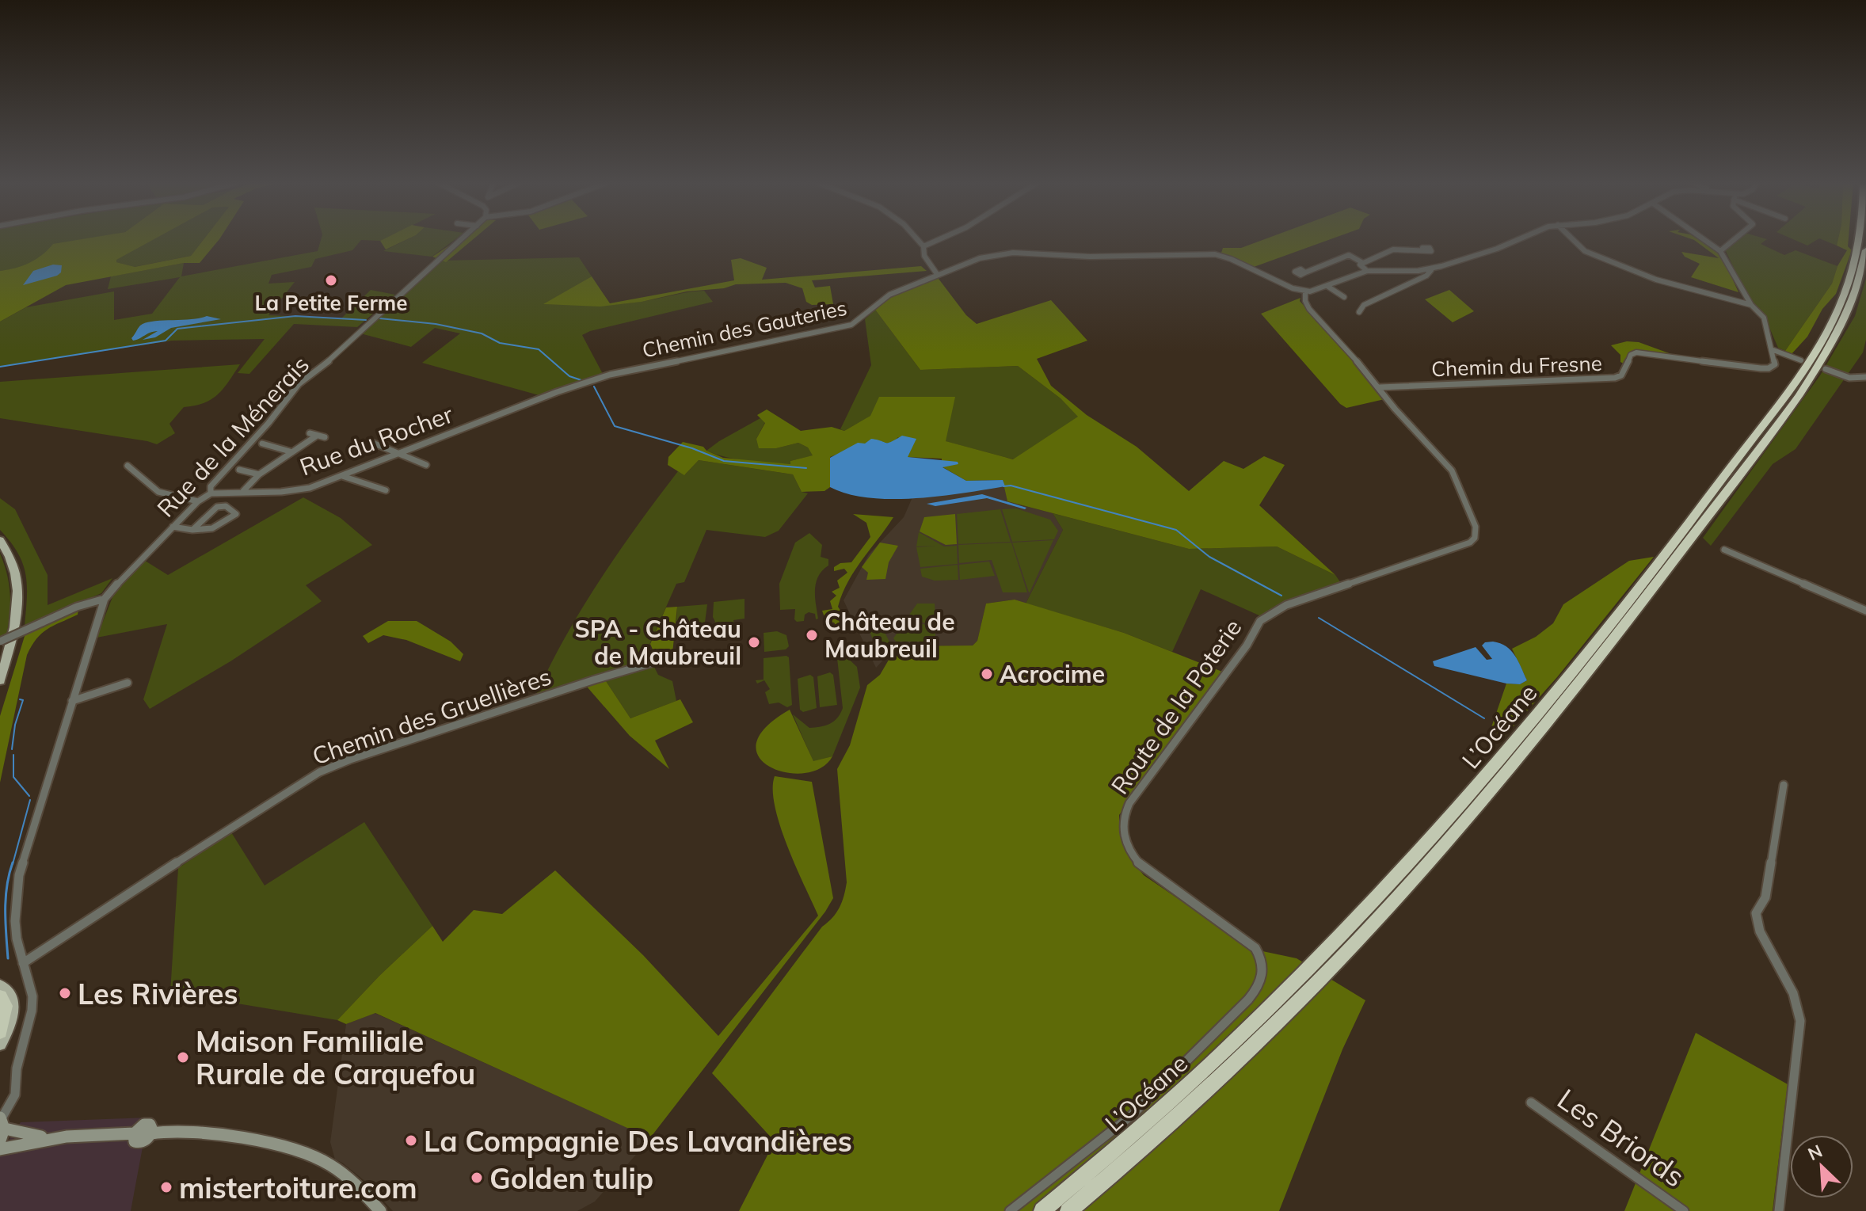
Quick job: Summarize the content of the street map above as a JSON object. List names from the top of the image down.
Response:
{
  "streets": {
    "highway": ["L’Océane"],
    "street": [
      "Chemin des Gauteries",
      "Chemin du Fresne",
      "Rue de la Ménerais",
      "Rue du Rocher",
      "Route de la Poterie",
      "Chemin des Gruellières",
      "Les Briords"
    ]
  },
  "crossings": [
    ["Chemin des Gauteries", "Rue du Rocher"],
    ["Chemin des Gauteries", "Route de la Poterie"],
    ["Chemin du Fresne", "Route de la Poterie"],
    ["Rue de la Ménerais", "Rue du Rocher"]
  ],
  "places": [
    "La Petite Ferme",
    "Château de Maubreuil",
    "SPA - Château de Maubreuil",
    "Acrocime",
    "Les Rivières",
    "Maison Familiale Rurale de Carquefou",
    "La Compagnie Des Lavandières",
    "Golden tulip",
    "mistertoiture.com"
  ],
  "north": "top left"
}
